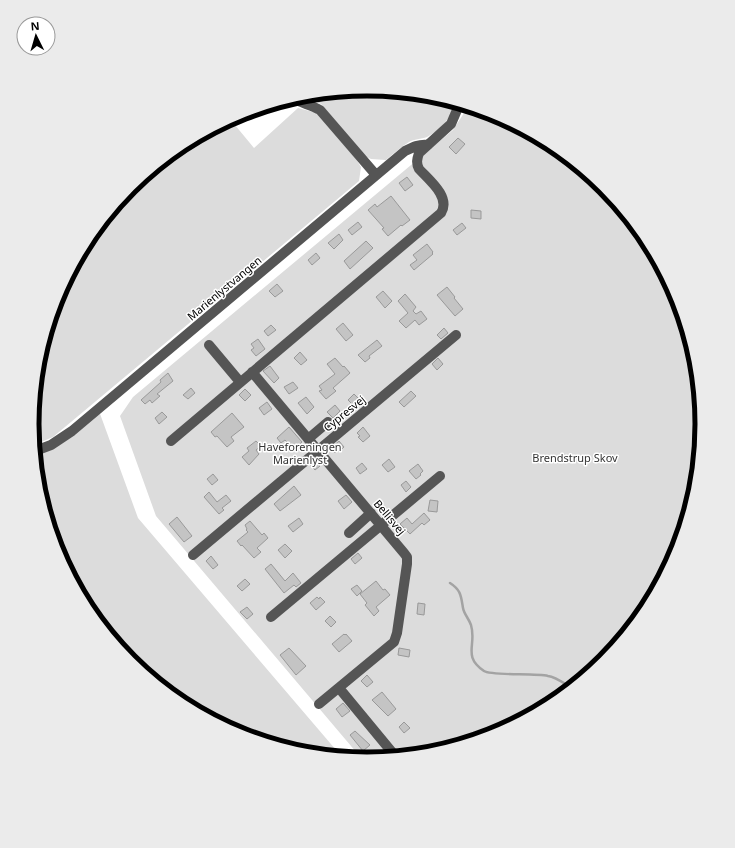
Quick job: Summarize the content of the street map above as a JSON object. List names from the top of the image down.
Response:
{
  "streets": {
    "lane": ["Marienlystvangen", "Cypresvej", "Bellisvej"]
  },
  "crossings": [
    ["Cypresvej", "Bellisvej"]
  ],
  "parks": ["Haveforeningen Marienlyst", "Brendstrup Skov"],
  "north": "top"
}
